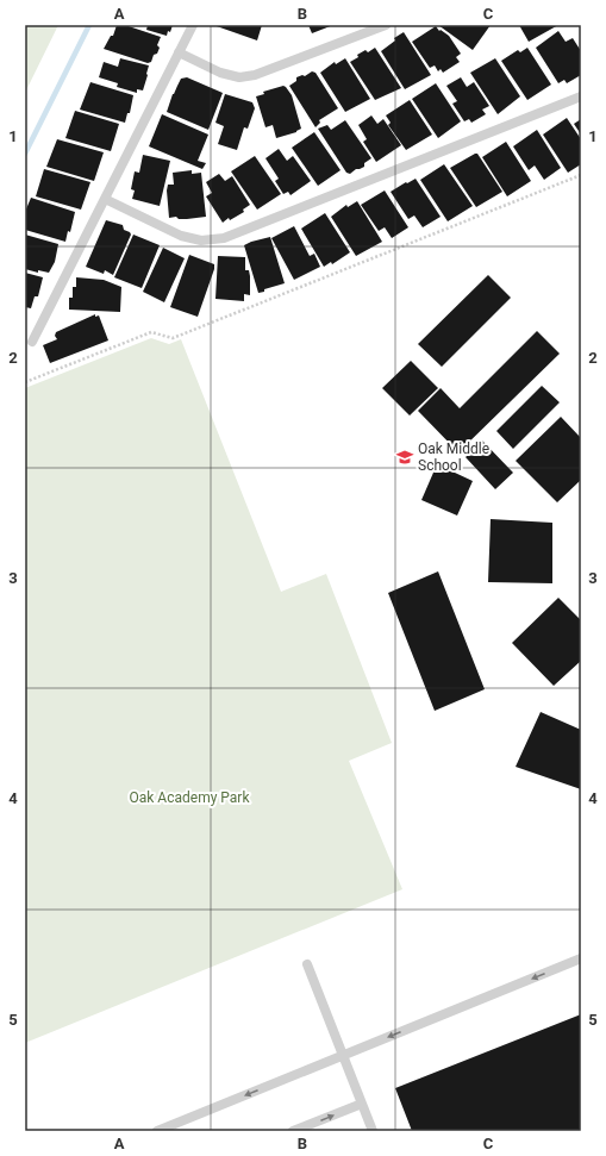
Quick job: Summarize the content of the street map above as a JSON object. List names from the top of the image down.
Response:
{
  "parks": ["Oak Academy Park"],
  "places": {
    "school or university": ["Oak Middle School"]
  },
  "grid": {
    "columns": ["A", "B", "C"],
    "rows": [
      "1",
      "2",
      "3",
      "4",
      "5"
    ]
  }
}
